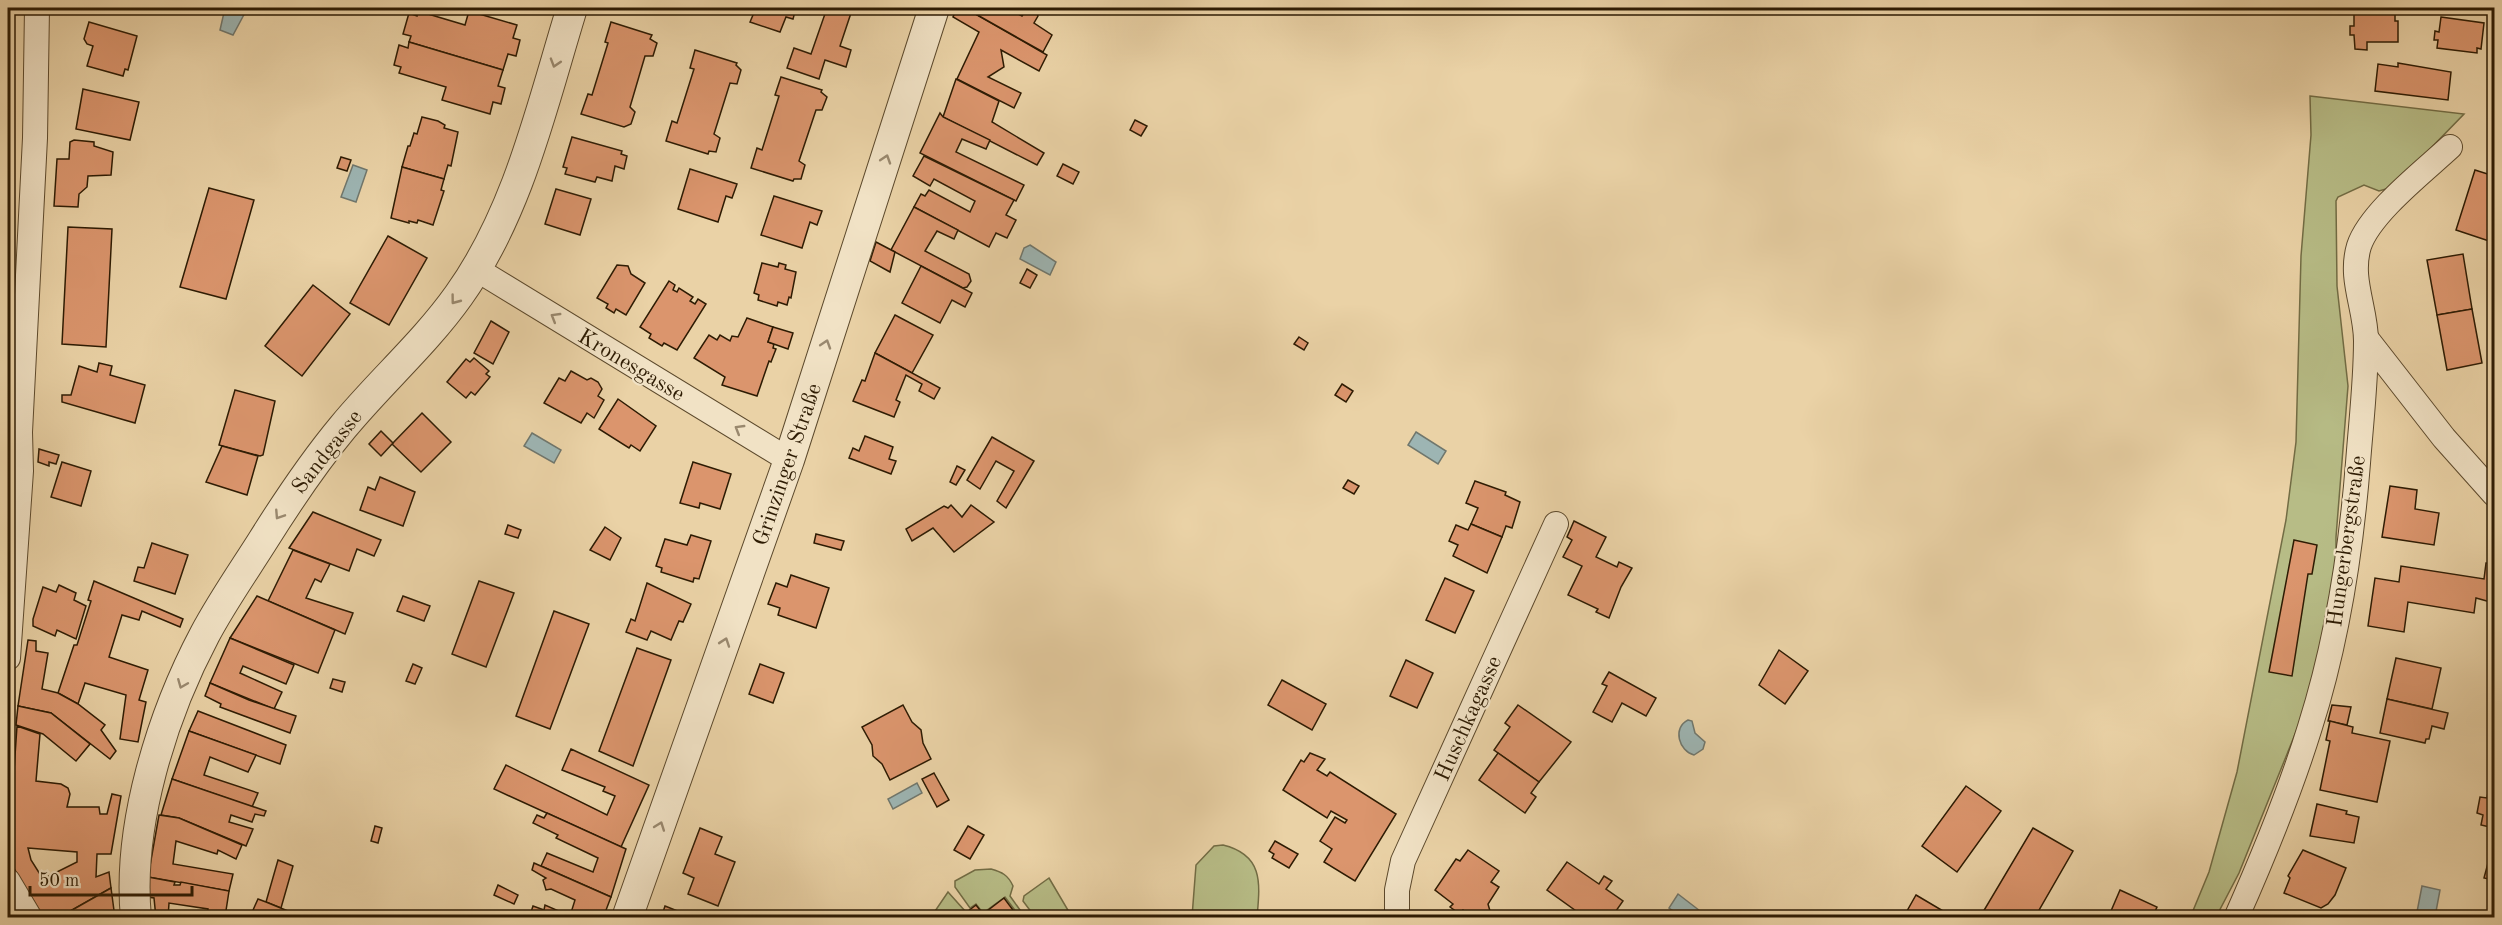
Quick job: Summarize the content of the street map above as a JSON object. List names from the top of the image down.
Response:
{
  "streets": {
    "street": [
      "Kronesgasse",
      "Sandgasse",
      "Grinzinger Straße",
      "Hungerbergstraße",
      "Huschkagasse"
    ]
  },
  "crossings": [
    ["Kronesgasse", "Sandgasse"],
    ["Kronesgasse", "Grinzinger Straße"]
  ],
  "one_way": ["Kronesgasse", "Sandgasse", "Grinzinger Straße"],
  "scale_bar": "50 m"
}
